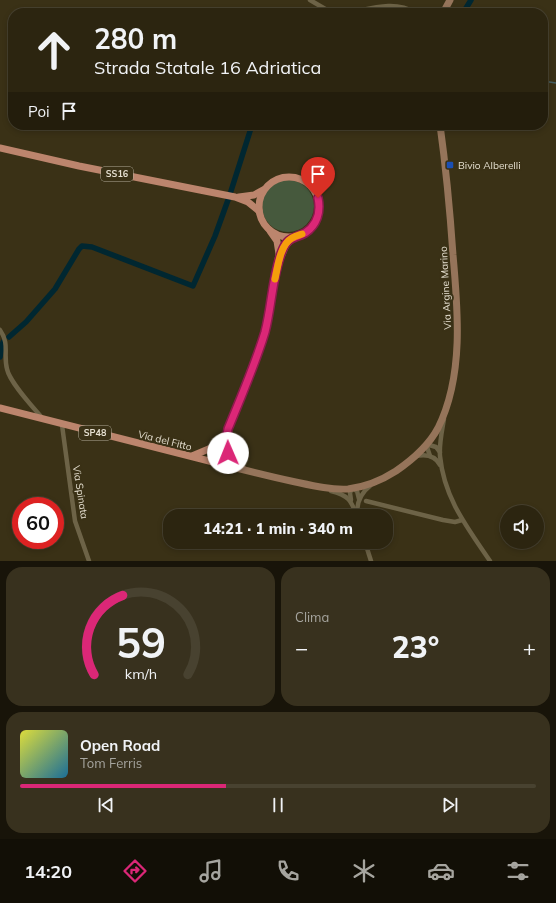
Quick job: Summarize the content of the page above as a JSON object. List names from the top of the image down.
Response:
{
  "streets": {
    "main road": ["SS16", "SP48", "Via del Fitto"],
    "street": ["Via Argine Marino", "Via Spinata"]
  },
  "crossings": [
    ["Via Argine Marino", "Via del Fitto"],
    ["Via del Fitto", "Via Spinata"]
  ],
  "places": {
    "transit": ["Bivio Alberelli"]
  },
  "page": {
    "turn": ["280 m", "Strada Statale 16 Adriatica"],
    "then": "Poi",
    "limit": "60",
    "trip": "14:21 · 1 min · 340 m",
    "tile": "Clima",
    "heat": ["−", "23°", "+"],
    "song": ["Open Road", "Tom Ferris"],
    "tabs": "14:20",
    "gauge": ["59", "km/h"]
  }
}
